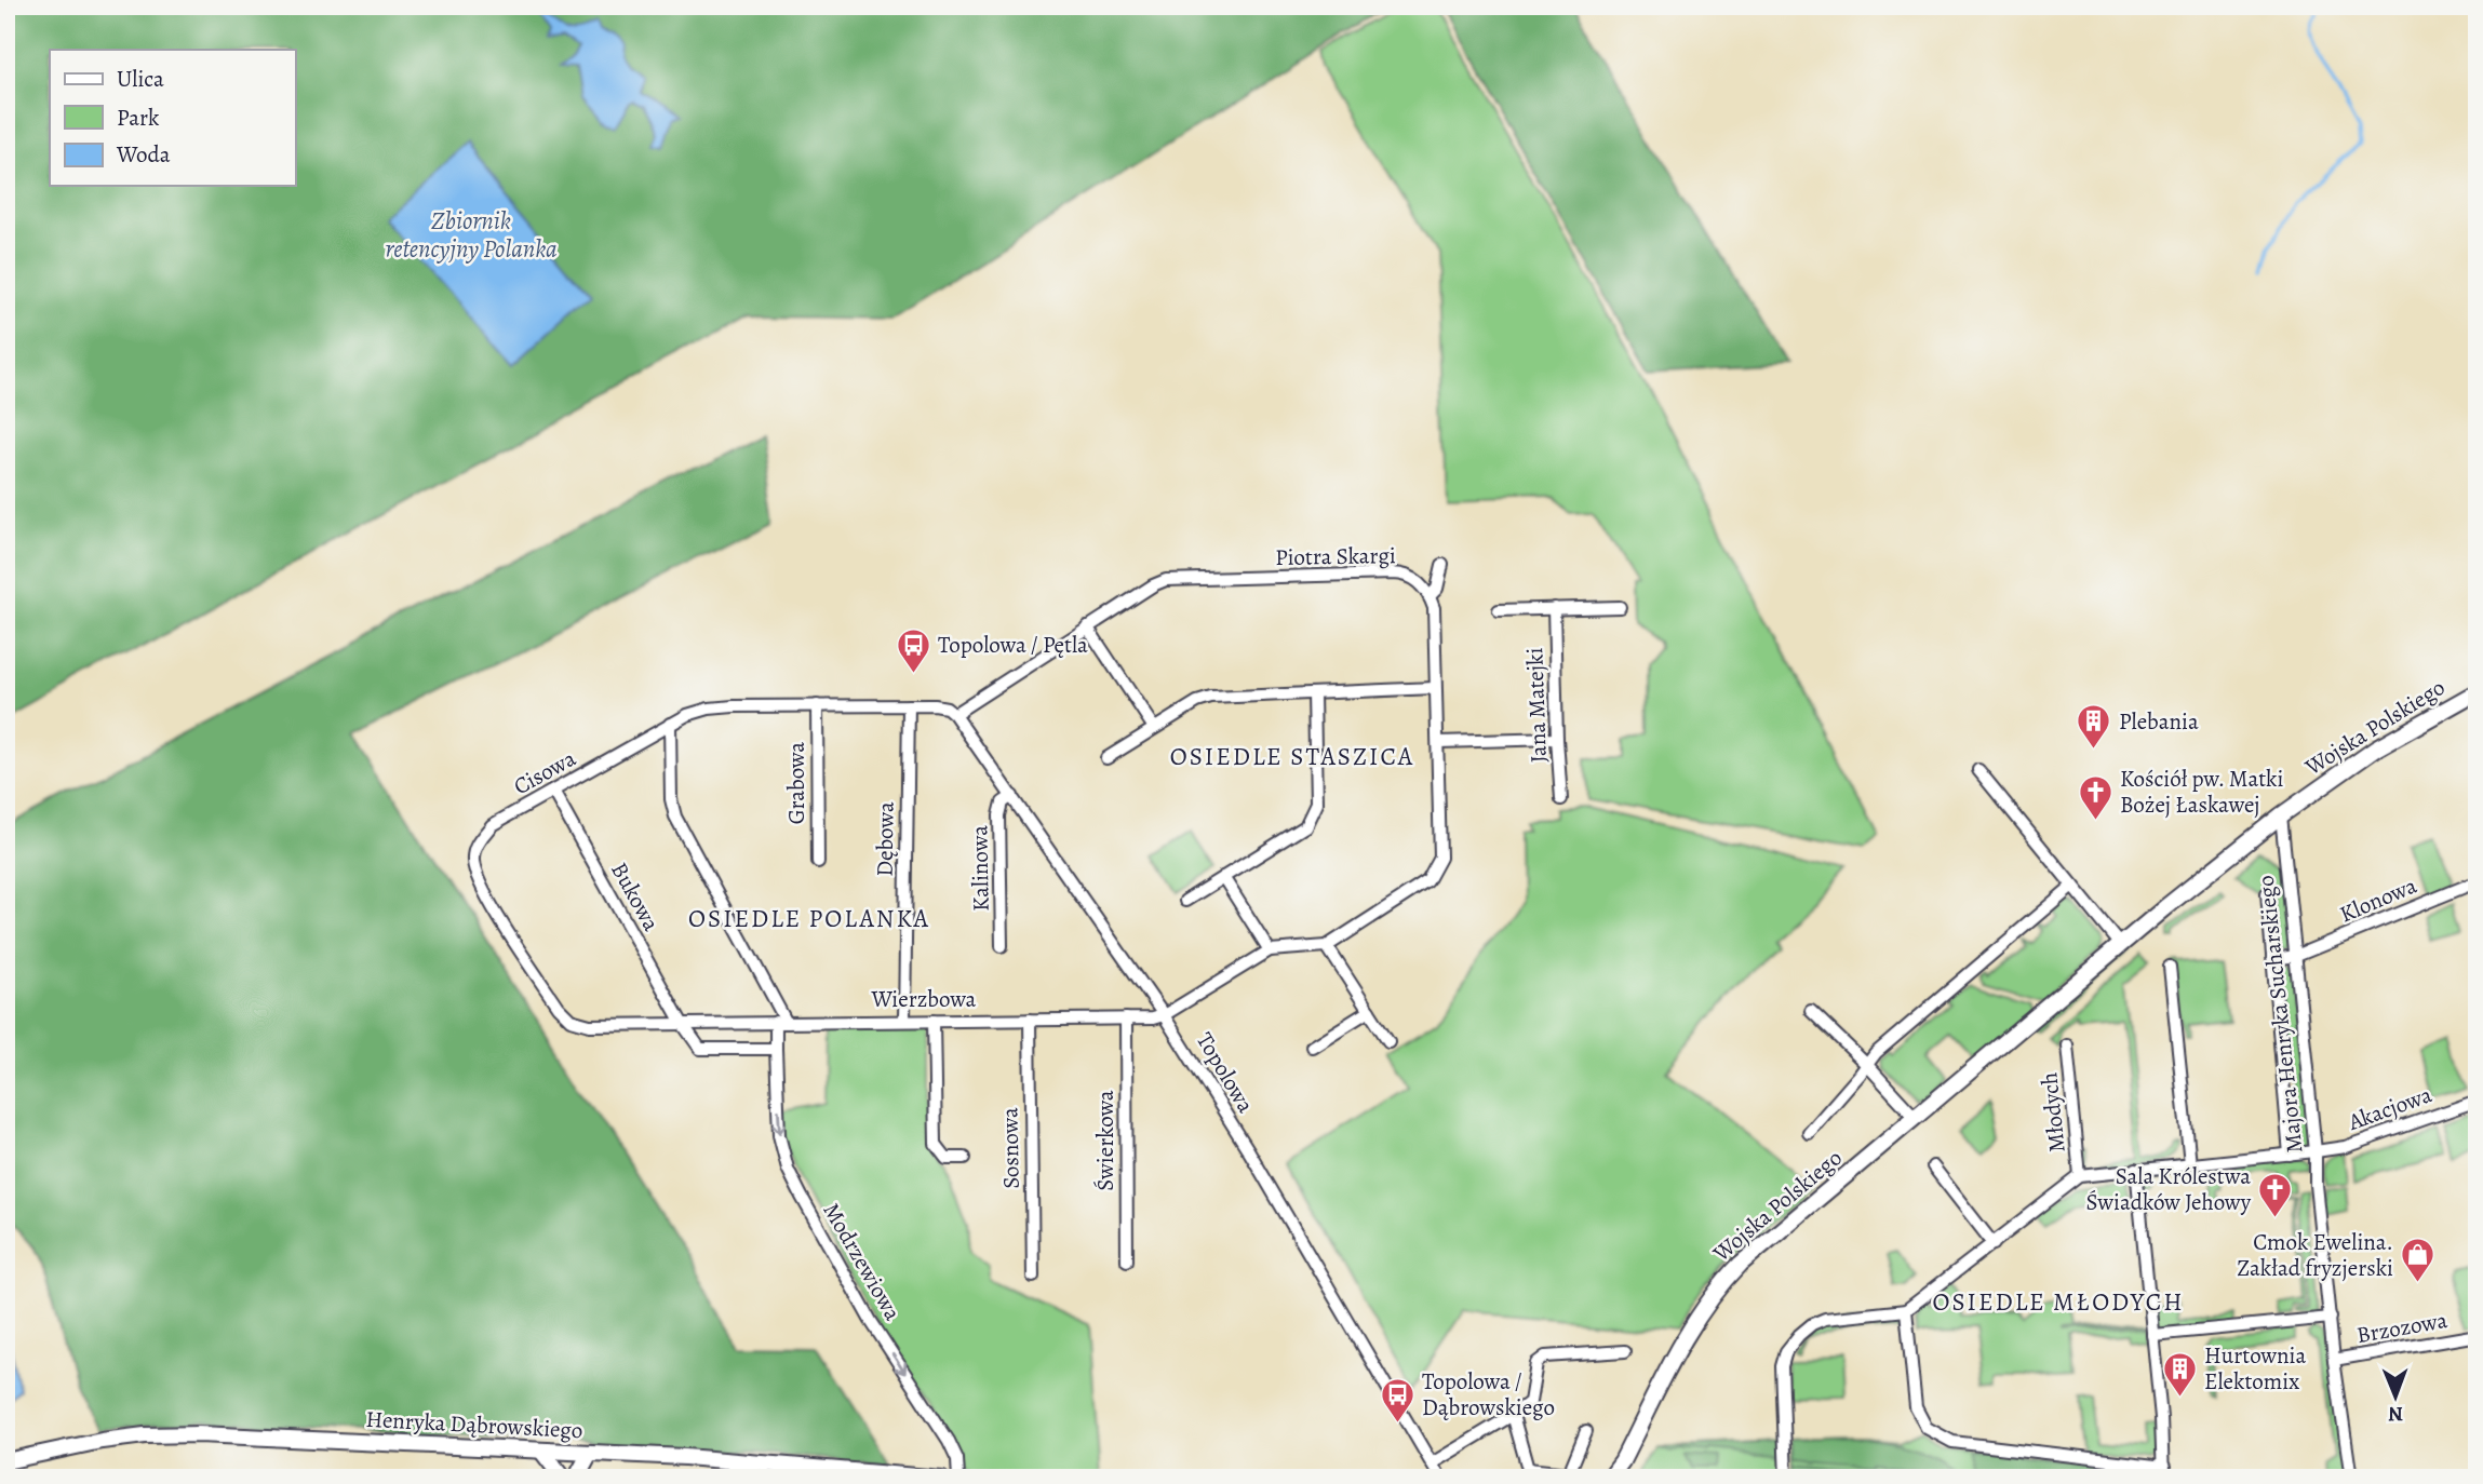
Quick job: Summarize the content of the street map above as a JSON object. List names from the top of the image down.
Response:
{
  "streets": {
    "street": [
      "Piotra Skargi",
      "Jana Matejki",
      "Wojska Polskiego",
      "Cisowa",
      "Grabowa",
      "Dębowa",
      "Kalinowa",
      "Bukowa",
      "Klonowa",
      "Wierzbowa",
      "Majora Henryka Sucharskiego",
      "Topolowa",
      "Akacjowa",
      "Młodych",
      "Świerkowa",
      "Sosnowa",
      "Modrzewiowa",
      "Brzozowa",
      "Henryka Dąbrowskiego"
    ]
  },
  "crossings": [
    ["Piotra Skargi", "Cisowa"],
    ["Piotra Skargi", "Topolowa"],
    ["Wojska Polskiego", "Majora Henryka Sucharskiego"],
    ["Cisowa", "Grabowa"],
    ["Cisowa", "Dębowa"],
    ["Cisowa", "Bukowa"],
    ["Cisowa", "Wierzbowa"],
    ["Cisowa", "Topolowa"],
    ["Dębowa", "Wierzbowa"],
    ["Kalinowa", "Topolowa"],
    ["Bukowa", "Wierzbowa"],
    ["Bukowa", "Modrzewiowa"],
    ["Klonowa", "Majora Henryka Sucharskiego"],
    ["Wierzbowa", "Topolowa"],
    ["Wierzbowa", "Świerkowa"],
    ["Wierzbowa", "Sosnowa"],
    ["Wierzbowa", "Modrzewiowa"],
    ["Majora Henryka Sucharskiego", "Akacjowa"],
    ["Majora Henryka Sucharskiego", "Brzozowa"],
    ["Akacjowa", "Młodych"]
  ],
  "one_way": ["Modrzewiowa"],
  "districts": ["OSIEDLE STASZICA", "OSIEDLE POLANKA", "OSIEDLE MŁODYCH"],
  "water": ["Zbiornik retencyjny Polanka"],
  "places": {
    "bus stop": ["Topolowa / Pętla", "Topolowa / Dąbrowskiego"],
    "building": ["Plebania", "Hurtownia Elektomix"],
    "church": ["Kościół pw. Matki Bożej Łaskawej", "Sala Królestwa Świadków Jehowy"],
    "shop": ["Cmok Ewelina. Zakład fryzjerski"]
  },
  "legend": ["Ulica", "Park", "Woda"],
  "north": "bottom"
}
